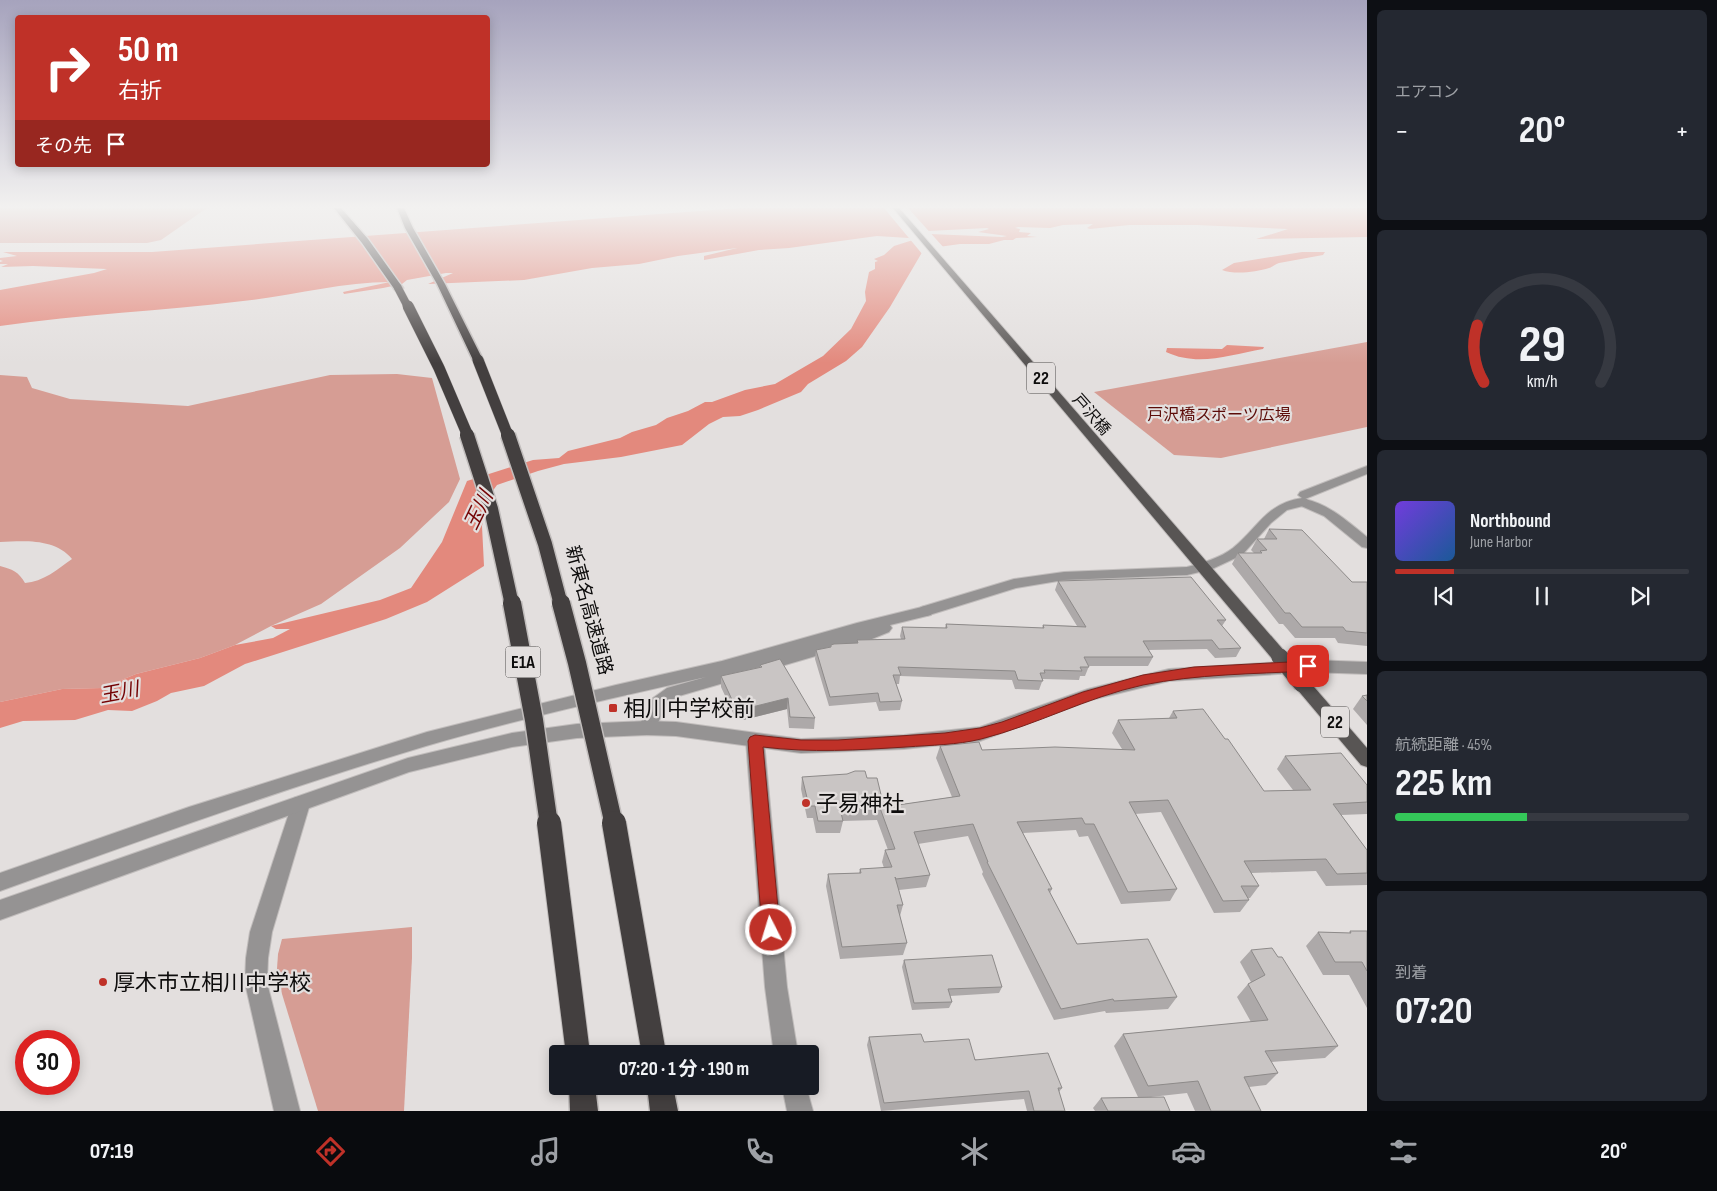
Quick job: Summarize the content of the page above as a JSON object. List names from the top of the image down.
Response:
{
  "streets": {
    "highway": ["新東名高速道路", "E1A"],
    "main road": ["22", "戸沢橋"]
  },
  "crossings": [
    ["22", "戸沢橋"]
  ],
  "water": ["玉川"],
  "parks": ["戸沢橋スポーツ広場"],
  "places": {
    "transit": ["相川中学校前"],
    "other": ["子易神社", "厚木市立相川中学校"]
  },
  "page": {
    "tile": [
      "エアコン",
      ["航続距離 · 45%", "225 km"],
      ["到着", "07:20"]
    ],
    "turn": ["50 m", "右折"],
    "heat": ["−", "20°", "+"],
    "then": "その先",
    "song": ["Northbound", "June Harbor"],
    "limit": "30",
    "trip": "07:20 · 1 分 · 190 m",
    "tabs": ["07:19", "20°"],
    "gauge": ["29", "km/h"]
  }
}
